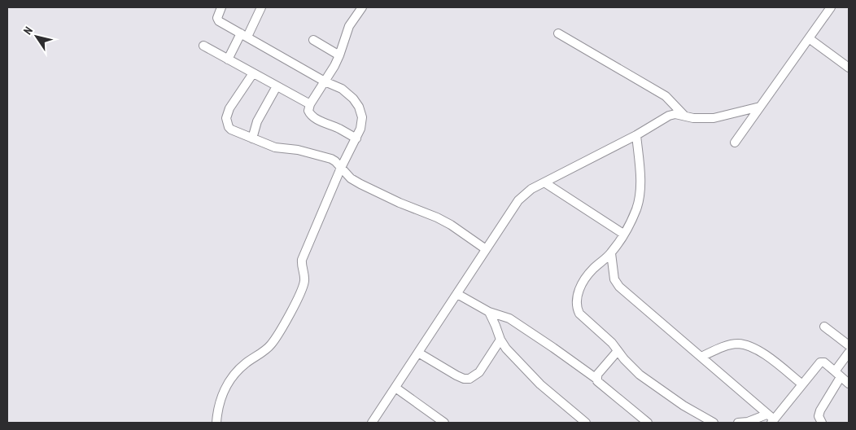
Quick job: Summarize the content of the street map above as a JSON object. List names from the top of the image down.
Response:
{
  "north": "top left"
}
